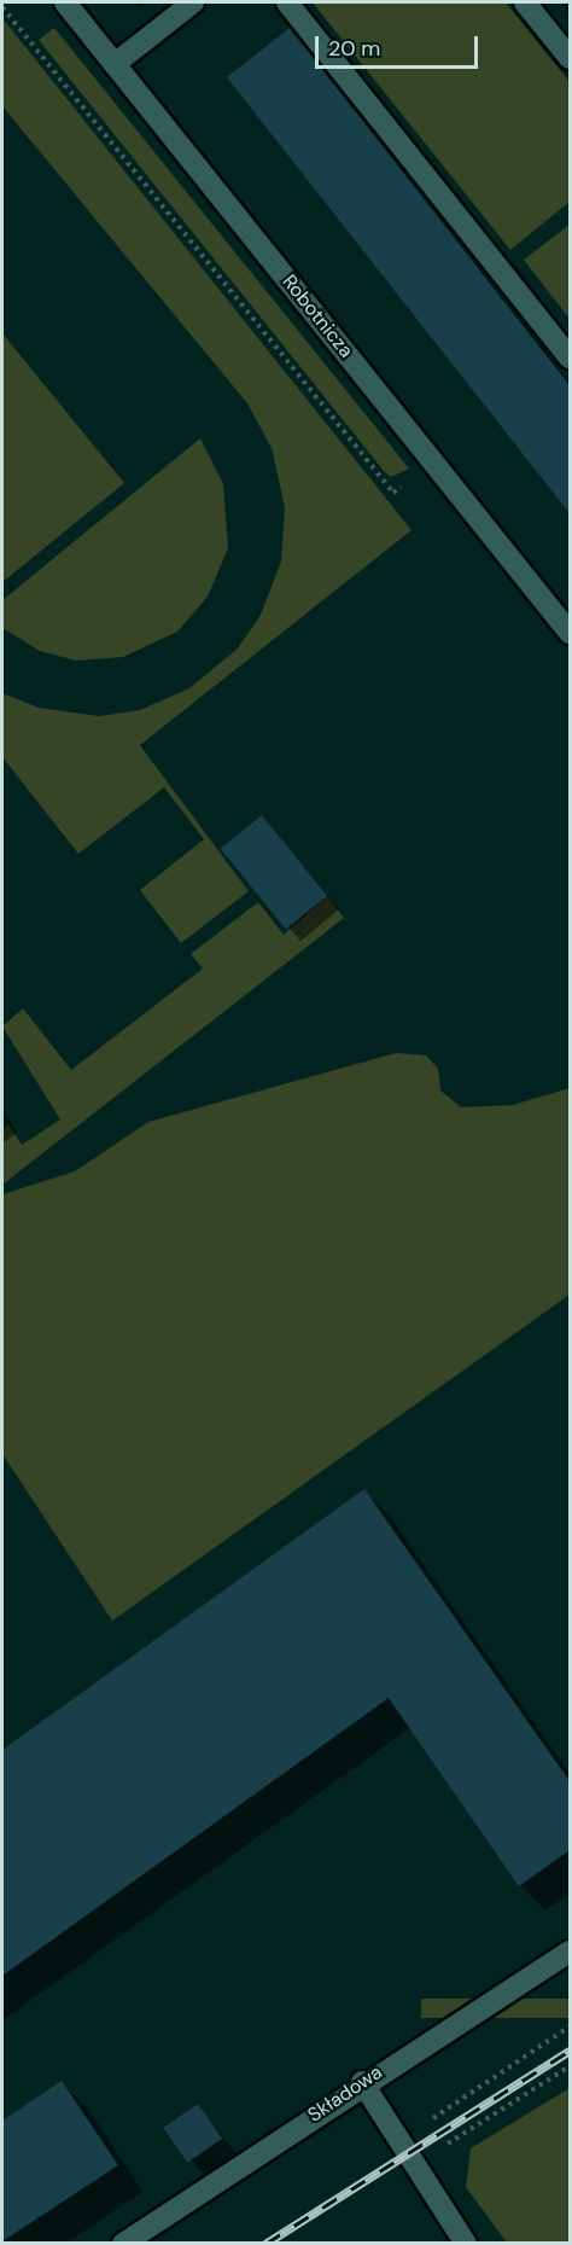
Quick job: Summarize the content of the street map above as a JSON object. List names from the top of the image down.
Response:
{
  "streets": {
    "street": ["Robotnicza", "Składowa"]
  },
  "scale_bar": "20 m"
}
